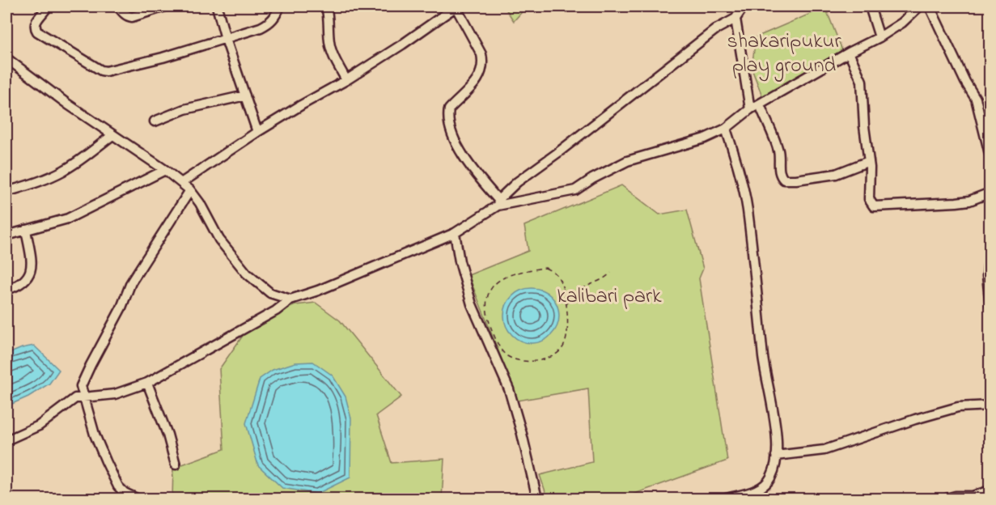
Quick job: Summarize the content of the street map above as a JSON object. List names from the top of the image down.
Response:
{
  "parks": ["shakaripukur play ground", "kalibari park"]
}
